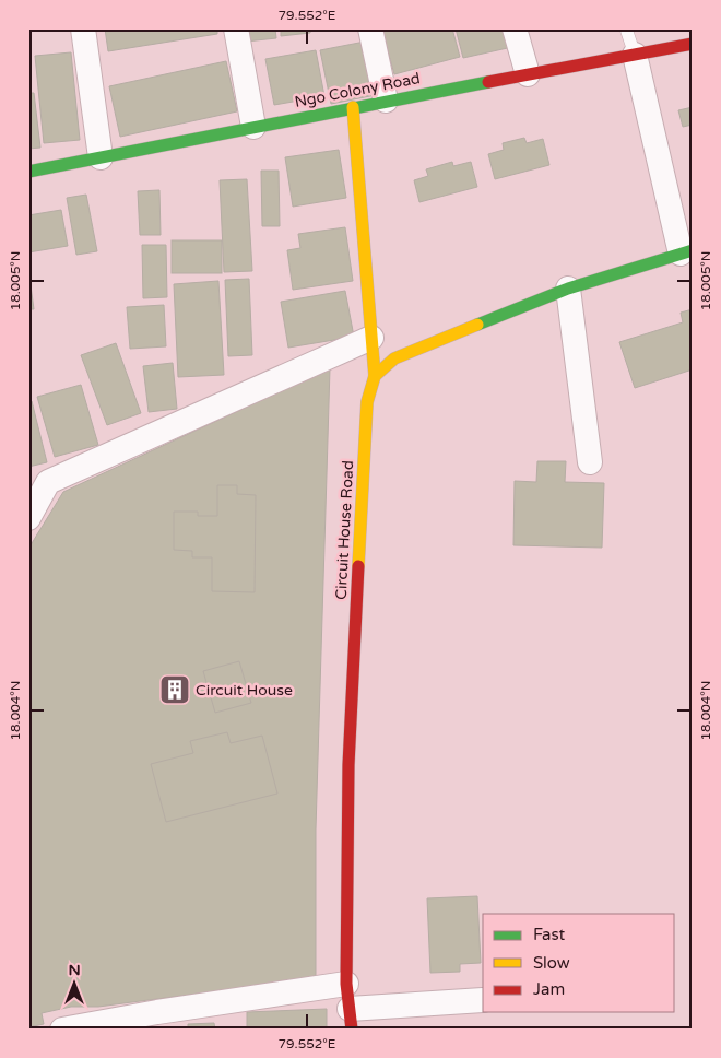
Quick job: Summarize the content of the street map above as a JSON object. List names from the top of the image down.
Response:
{
  "streets": {
    "street": ["Ngo Colony Road", "Circuit House Road"]
  },
  "places": {
    "building": ["Circuit House"]
  },
  "legend": ["Fast", "Slow", "Jam"],
  "north": "top",
  "coordinates": ["79.552°E", "18.005°N", "18.004°N"]
}
